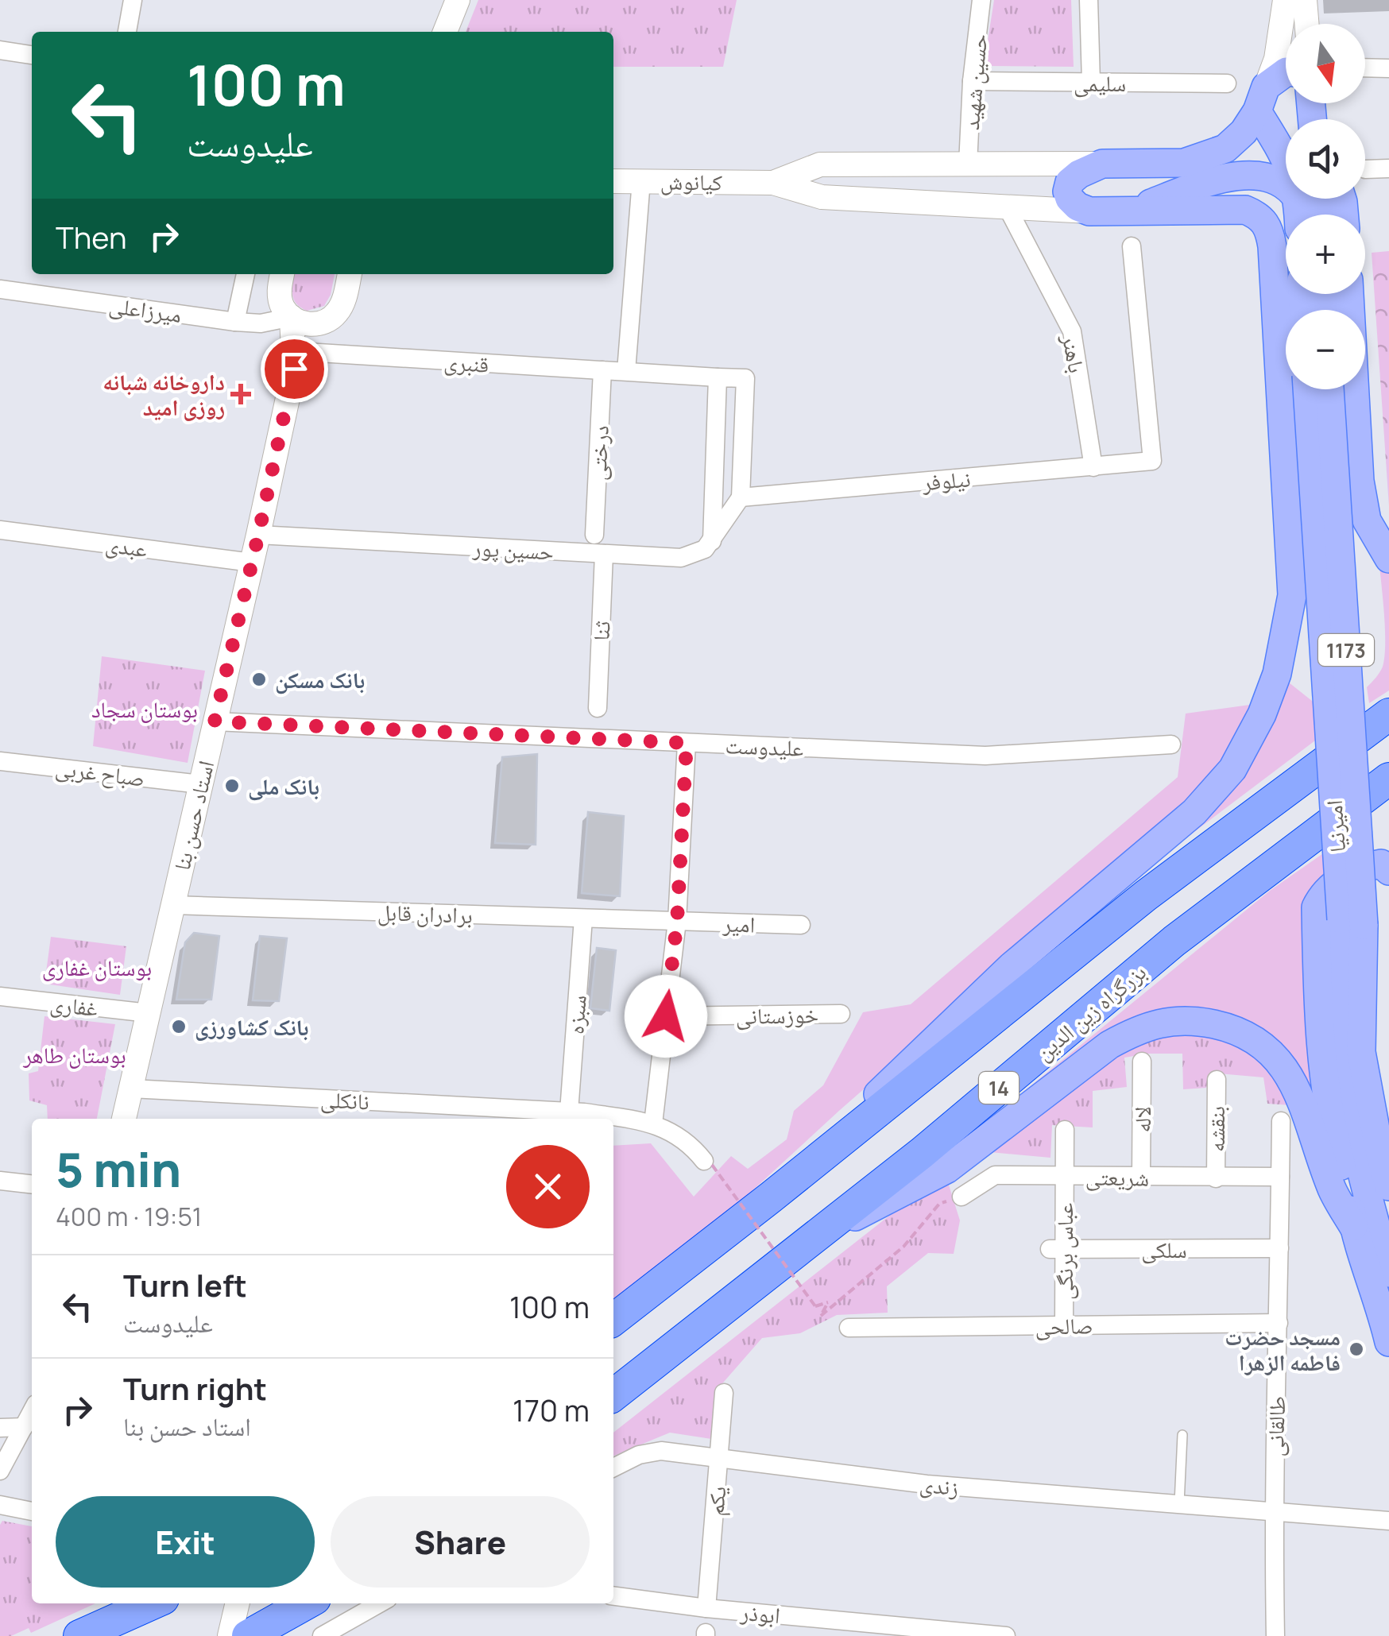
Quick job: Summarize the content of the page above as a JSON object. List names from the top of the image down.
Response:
{
  "streets": {
    "highway": ["بزرگراه زین الدین", "14"],
    "main road": [
      "کیانوش",
      "1173",
      "استاد حسن بنا",
      "امیرنیا"
    ],
    "street": [
      "حسین شهید",
      "سلیمی",
      "میرزاعلی",
      "باهنر",
      "قنبری",
      "درختی",
      "نیلوفر",
      "عبدی",
      "حسین پور",
      "ثنا",
      "علیدوست",
      "صباح غربی",
      "برادران قابل",
      "امیر",
      "غفاری",
      "سبزه",
      "خوزستانی",
      "نانکلی",
      "لاله",
      "بنقشه",
      "شریعتی",
      "سلکی",
      "عباس برنگی",
      "صالحی",
      "طالقانی",
      "زندی",
      "یکم",
      "ابوذر"
    ]
  },
  "crossings": [
    ["حسین شهید", "سلیمی"],
    ["باهنر", "نیلوفر"],
    ["قنبری", "درختی"],
    ["قنبری", "استاد حسن بنا"],
    ["عبدی", "استاد حسن بنا"],
    ["حسین پور", "ثنا"],
    ["حسین پور", "استاد حسن بنا"],
    ["علیدوست", "استاد حسن بنا"],
    ["صباح غربی", "استاد حسن بنا"],
    ["استاد حسن بنا", "برادران قابل"],
    ["استاد حسن بنا", "غفاری"],
    ["استاد حسن بنا", "نانکلی"],
    ["برادران قابل", "امیر"],
    ["برادران قابل", "سبزه"],
    ["سبزه", "نانکلی"],
    ["لاله", "شریعتی"],
    ["بنقشه", "شریعتی"],
    ["شریعتی", "عباس برنگی"],
    ["شریعتی", "طالقانی"],
    ["سلکی", "عباس برنگی"],
    ["سلکی", "طالقانی"],
    ["عباس برنگی", "صالحی"],
    ["صالحی", "طالقانی"],
    ["طالقانی", "زندی"],
    ["زندی", "یکم"],
    ["یکم", "ابوذر"]
  ],
  "parks": ["بوستان سجاد", "بوستان غفاری", "بوستان طاهر"],
  "places": {
    "health": ["داروخانه شبانه روزی امید"],
    "other": [
      "بانک مسکن",
      "بانک ملی",
      "بانک کشاورزی",
      "مسجد حضرت فاطمه الزهرا"
    ]
  },
  "north": "bottom",
  "page": {
    "map_buttons": ["+", "−"],
    "turn": ["100 m", "علیدوست"],
    "then": "Then",
    "heading": ["5 min", "400 m · 19:51"],
    "list": [
      {
        "name": "Turn left",
        "note": "علیدوست",
        "value": "100 m"
      },
      {
        "name": "Turn right",
        "note": "استاد حسن بنا",
        "value": "170 m"
      }
    ],
    "buttons": ["Exit", "Share"]
  }
}
